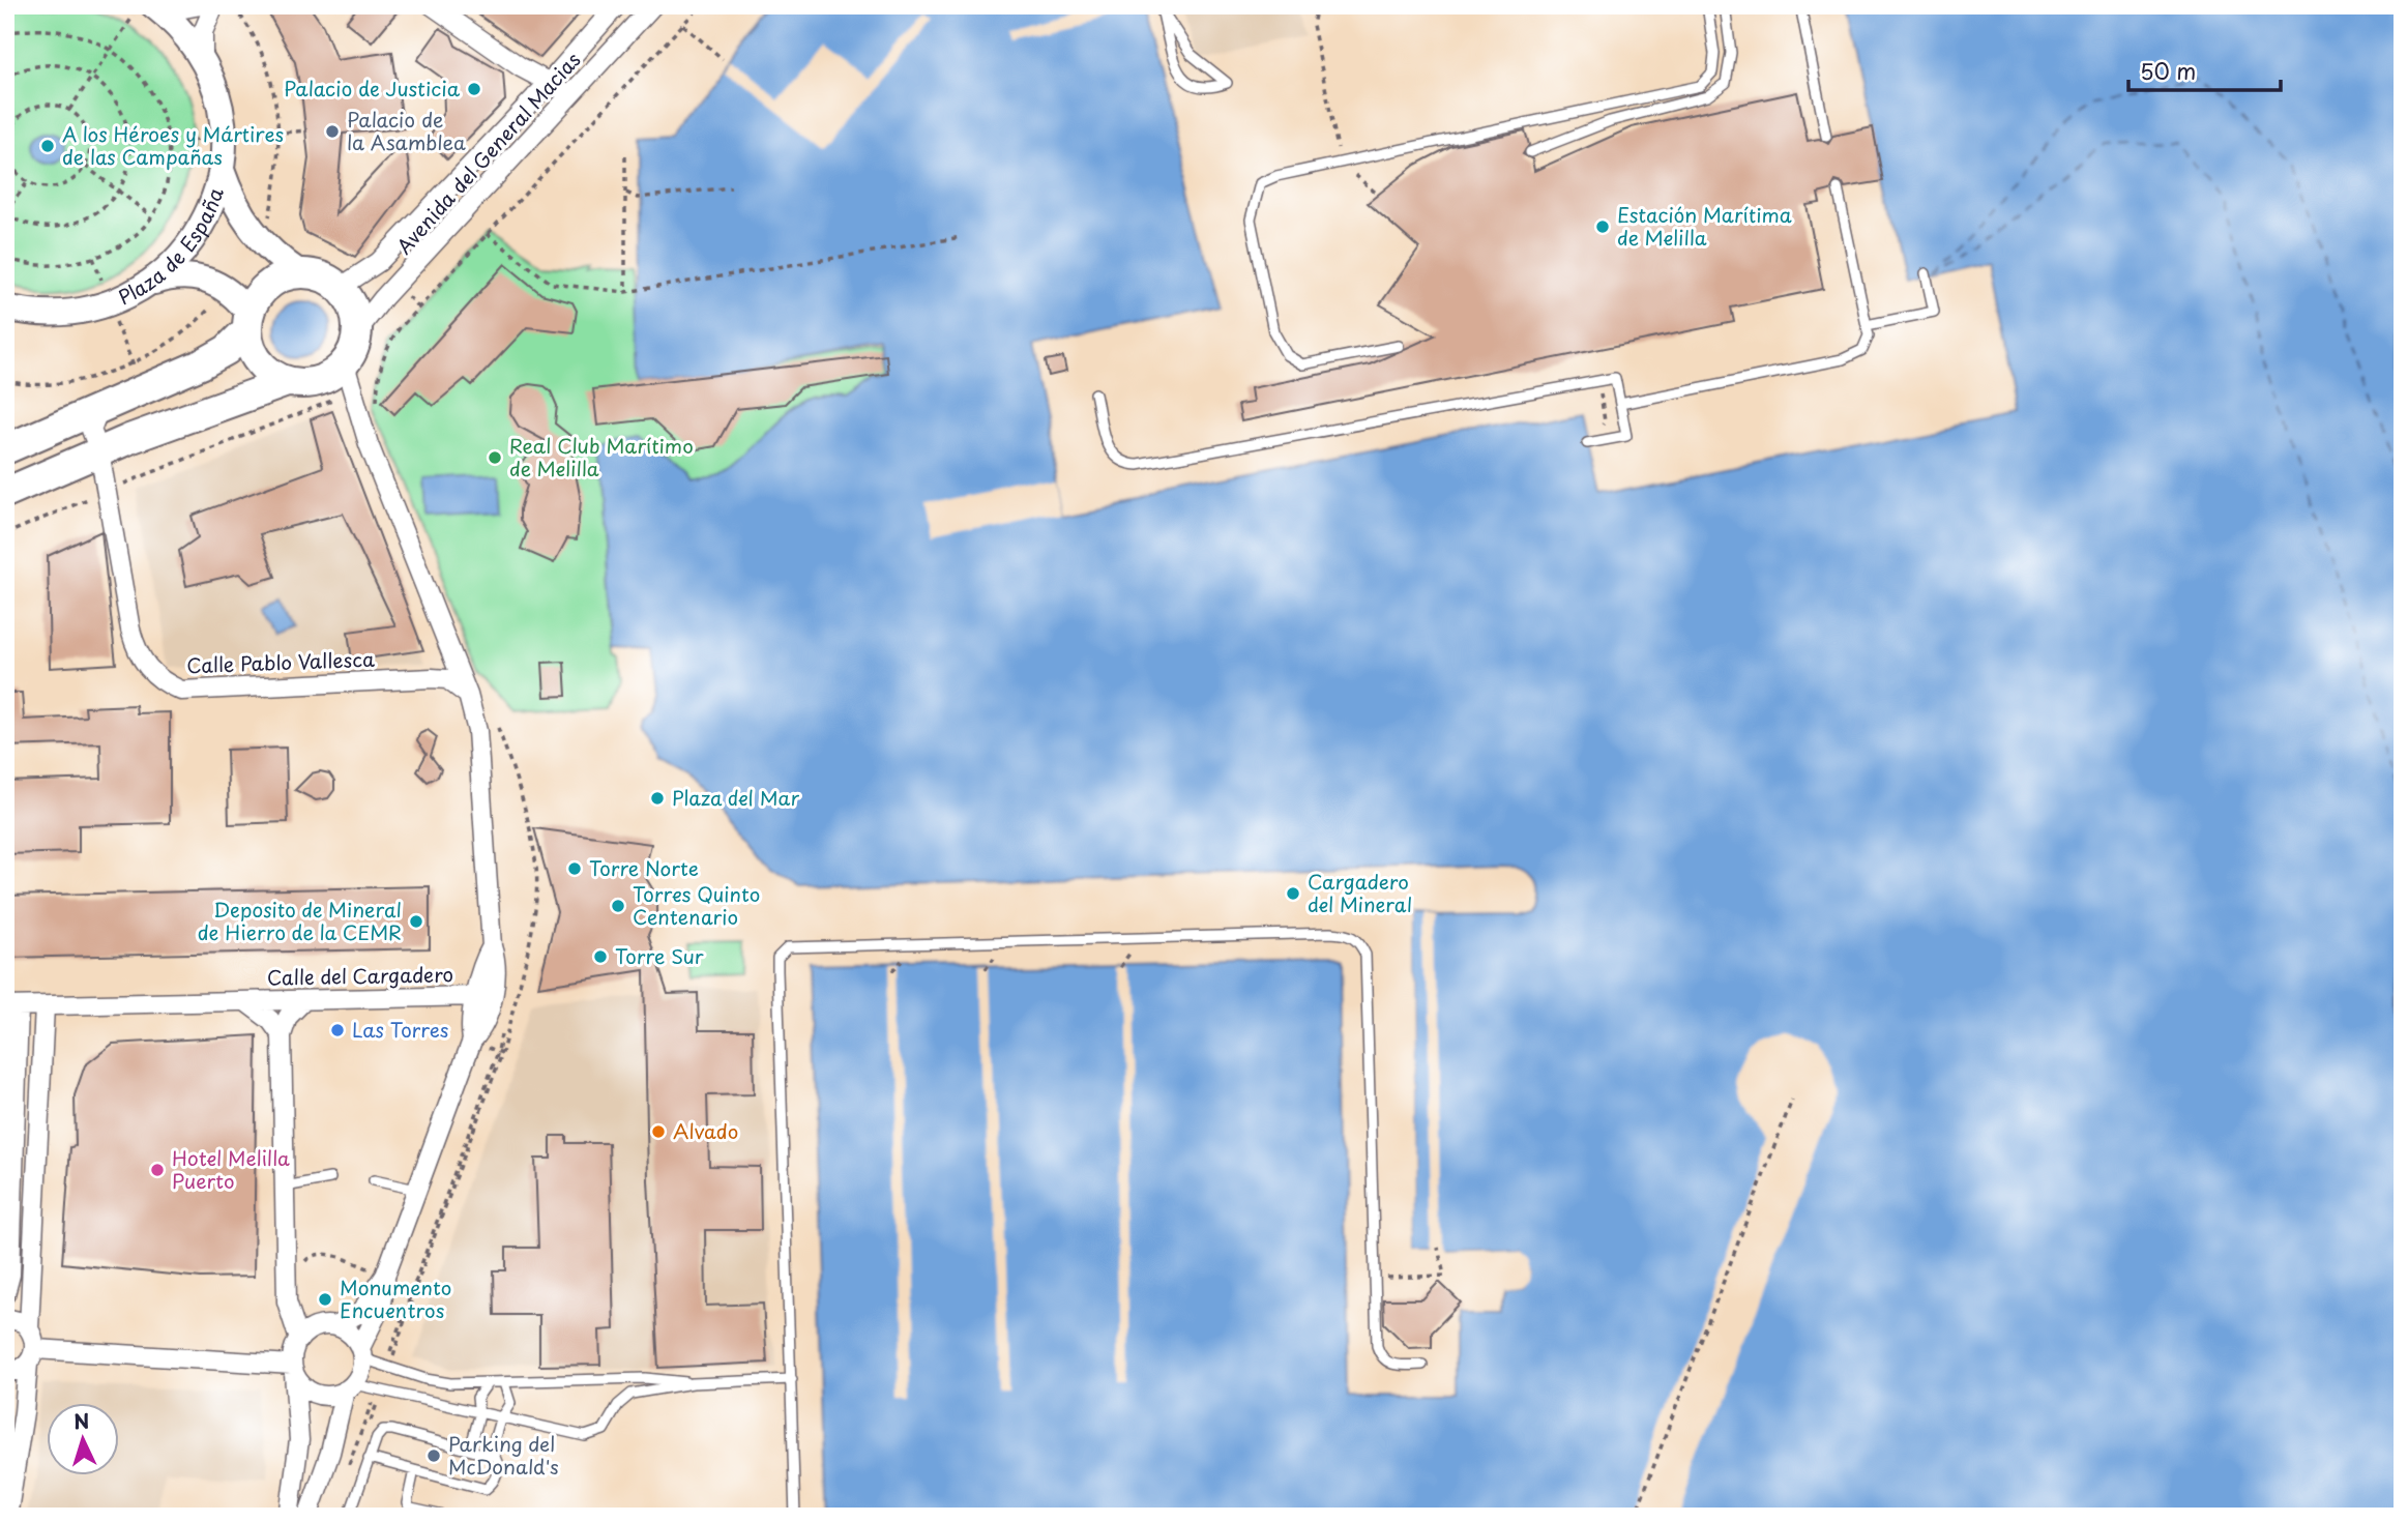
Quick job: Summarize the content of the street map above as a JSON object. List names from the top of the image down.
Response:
{
  "streets": {
    "main road": ["Plaza de España"],
    "street": ["Avenida del General Macias", "Calle Pablo Vallesca", "Calle del Cargadero"]
  },
  "places": [
    "Palacio de Justicia",
    "Palacio de la Asamblea",
    "A los Héroes y Mártires de las Campañas",
    "Estación Marítima de Melilla",
    "Real Club Marítimo de Melilla",
    "Plaza del Mar",
    "Torre Norte",
    "Cargadero del Mineral",
    "Torres Quinto Centenario",
    "Deposito de Mineral de Hierro de la CEMR",
    "Torre Sur",
    "Las Torres",
    "Alvado",
    "Hotel Melilla Puerto",
    "Monumento Encuentros",
    "Parking del McDonald's"
  ],
  "scale_bar": "50 m",
  "north": "top"
}
